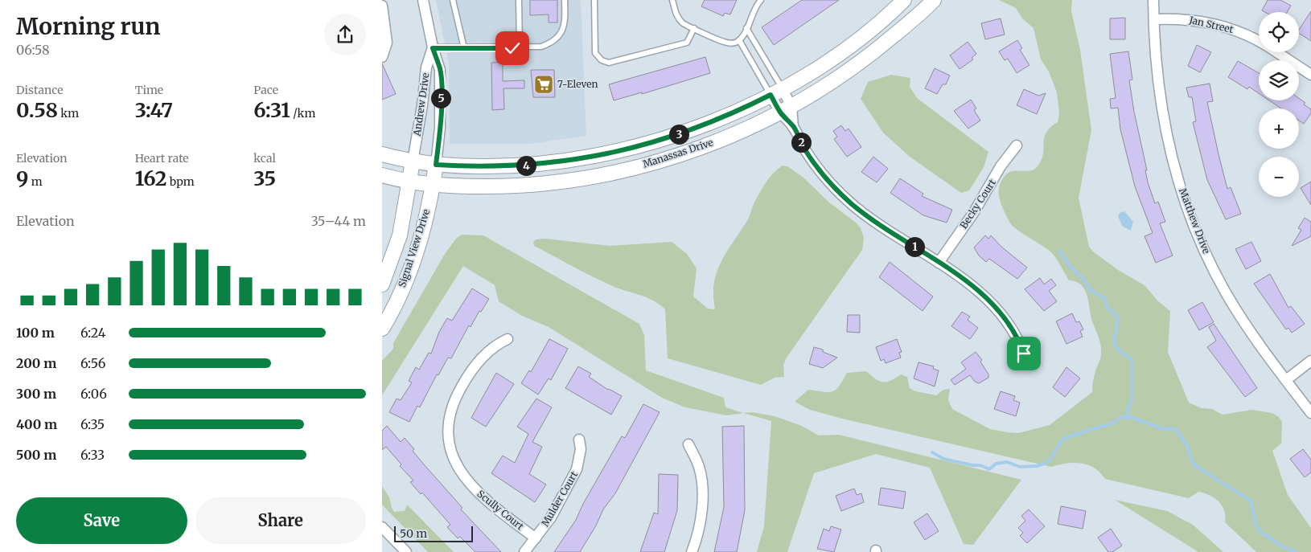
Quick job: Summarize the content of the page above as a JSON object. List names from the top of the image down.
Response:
{
  "streets": {
    "street": [
      "Jan Street",
      "Andrew Drive",
      "Manassas Drive",
      "Becky Court",
      "Matthew Drive",
      "Signal View Drive",
      "Mulder Court",
      "Scully Court"
    ]
  },
  "crossings": [
    ["Jan Street", "Matthew Drive"],
    ["Andrew Drive", "Manassas Drive"],
    ["Andrew Drive", "Signal View Drive"],
    ["Manassas Drive", "Signal View Drive"],
    ["Mulder Court", "Scully Court"]
  ],
  "places": {
    "supermarket": ["7-Eleven"]
  },
  "scale_bar": "50 m",
  "page": {
    "heading": ["Morning run", "06:58"],
    "map_buttons": ["+", "−"],
    "stats": [
      ["Distance", "0.58 km"],
      ["Time", "3:47"],
      ["Pace", "6:31 /km"],
      ["Elevation", "9 m"],
      ["Heart rate", "162 bpm"],
      ["kcal", "35"]
    ],
    "pins": [
      "5",
      "3",
      "2",
      "4",
      "1"
    ],
    "chart": ["Elevation", "35–44 m"],
    "list": [
      {
        "name": "100 m",
        "note": "6:24"
      },
      {
        "name": "200 m",
        "note": "6:56"
      },
      {
        "name": "300 m",
        "note": "6:06"
      },
      {
        "name": "400 m",
        "note": "6:35"
      },
      {
        "name": "500 m",
        "note": "6:33"
      }
    ],
    "buttons": ["Save", "Share"],
    "scale": "50 m"
  }
}
